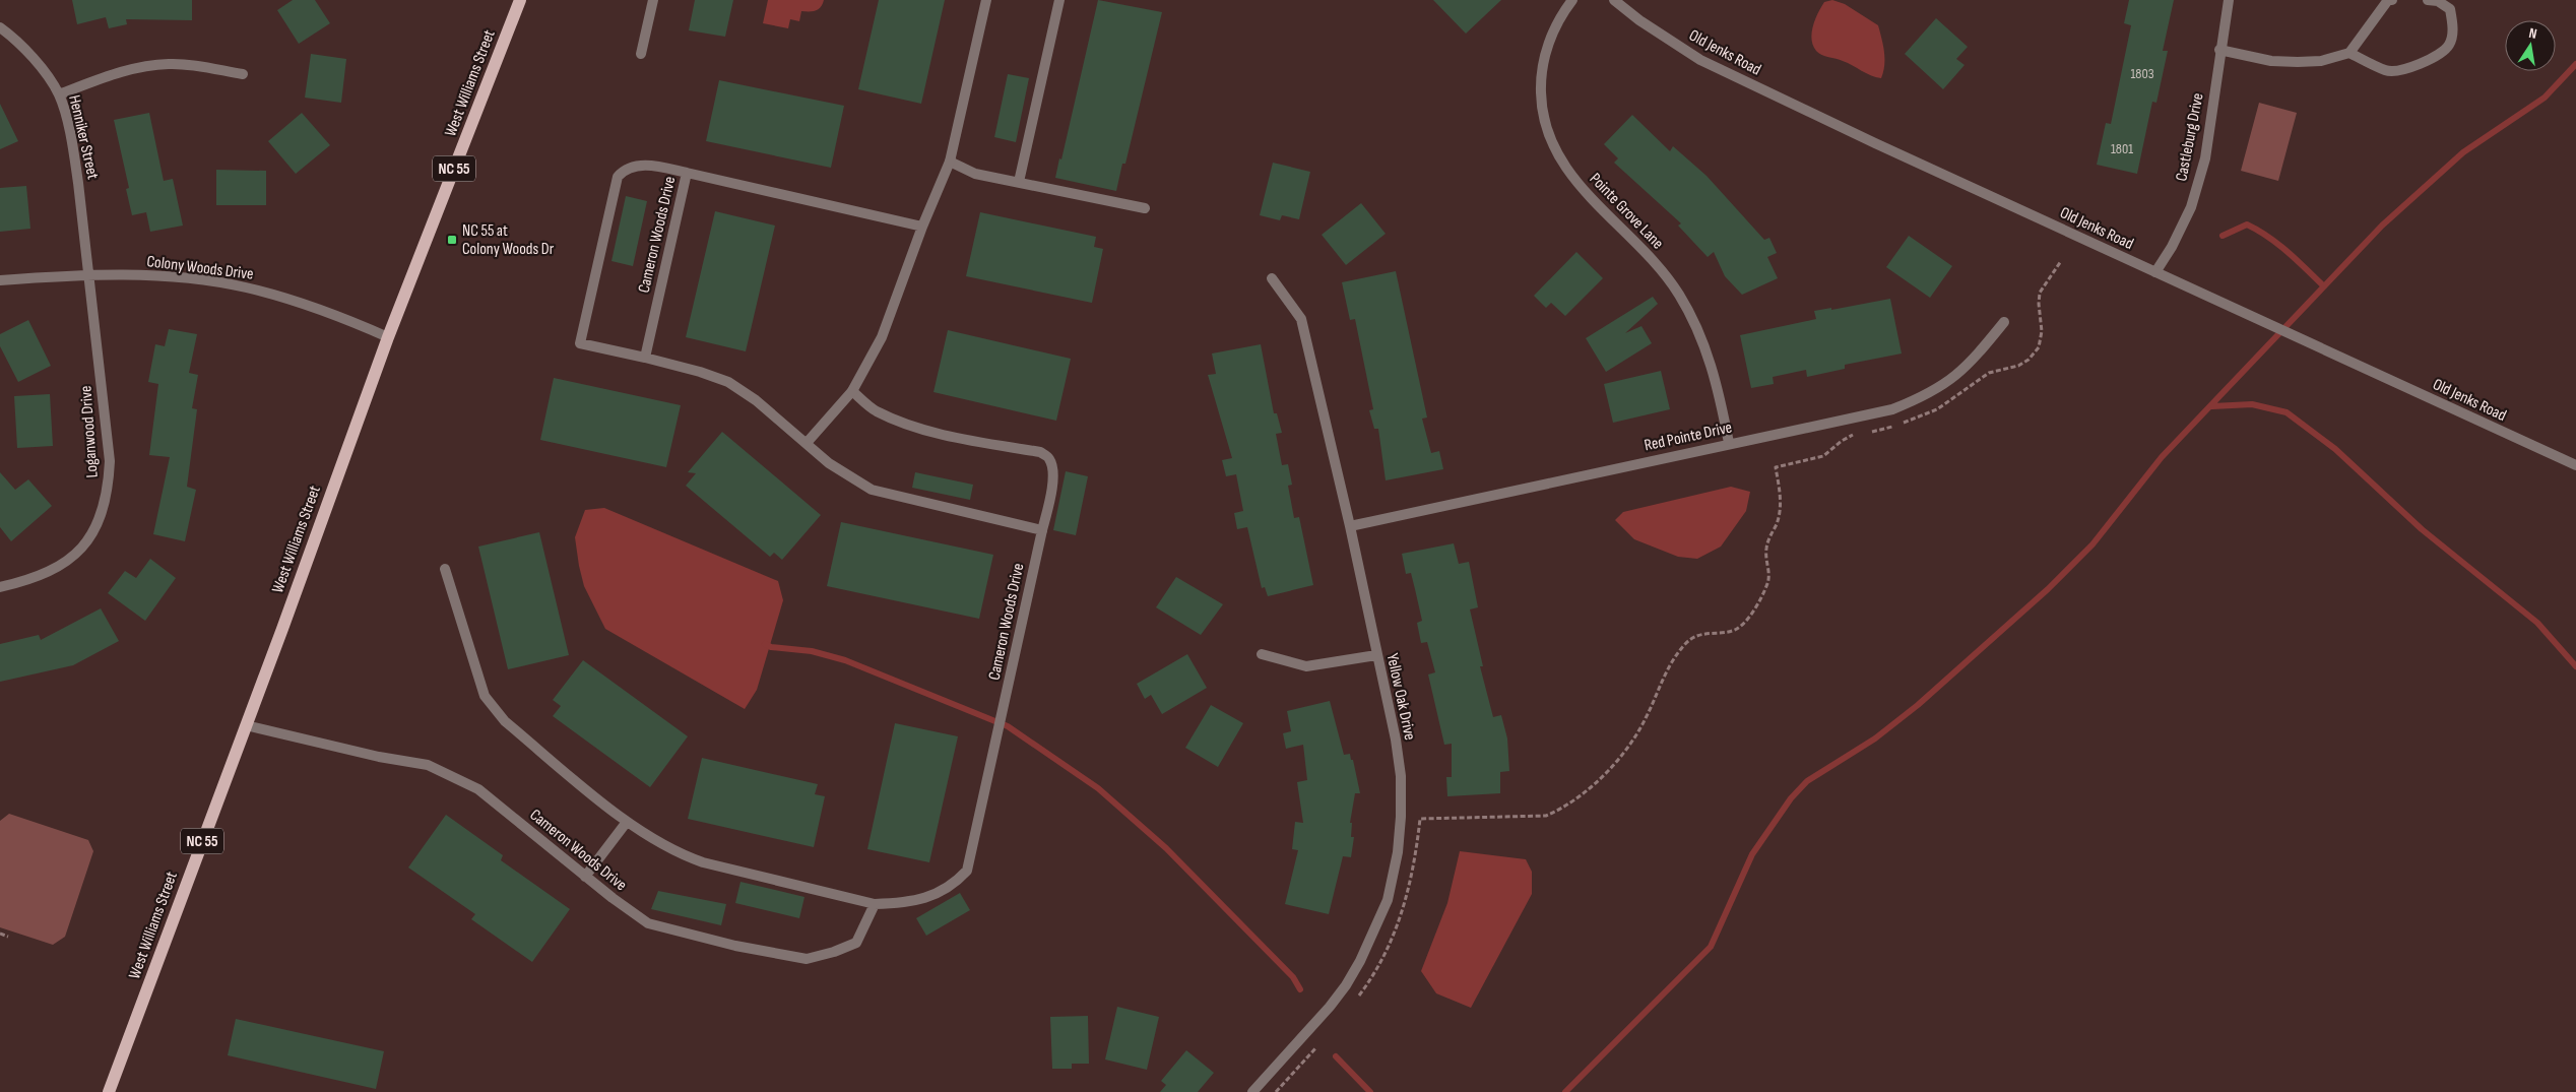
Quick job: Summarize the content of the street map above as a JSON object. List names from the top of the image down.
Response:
{
  "streets": {
    "main road": ["West Williams Street", "NC 55"],
    "street": [
      "Old Jenks Road",
      "Henniker Street",
      "Castleburg Drive",
      "Pointe Grove Lane",
      "Cameron Woods Drive",
      "Colony Woods Drive",
      "Loganwood Drive",
      "Red Pointe Drive",
      "Yellow Oak Drive"
    ]
  },
  "crossings": [
    ["Old Jenks Road", "Castleburg Drive"],
    ["West Williams Street", "Cameron Woods Drive"],
    ["West Williams Street", "Colony Woods Drive"],
    ["Henniker Street", "Colony Woods Drive"],
    ["Henniker Street", "Loganwood Drive"],
    ["Pointe Grove Lane", "Red Pointe Drive"],
    ["Colony Woods Drive", "Loganwood Drive"],
    ["Red Pointe Drive", "Yellow Oak Drive"]
  ],
  "places": {
    "transit": ["NC 55 at Colony Woods Dr"]
  },
  "house_numbers": ["1803", "1801"],
  "north": "top"
}
